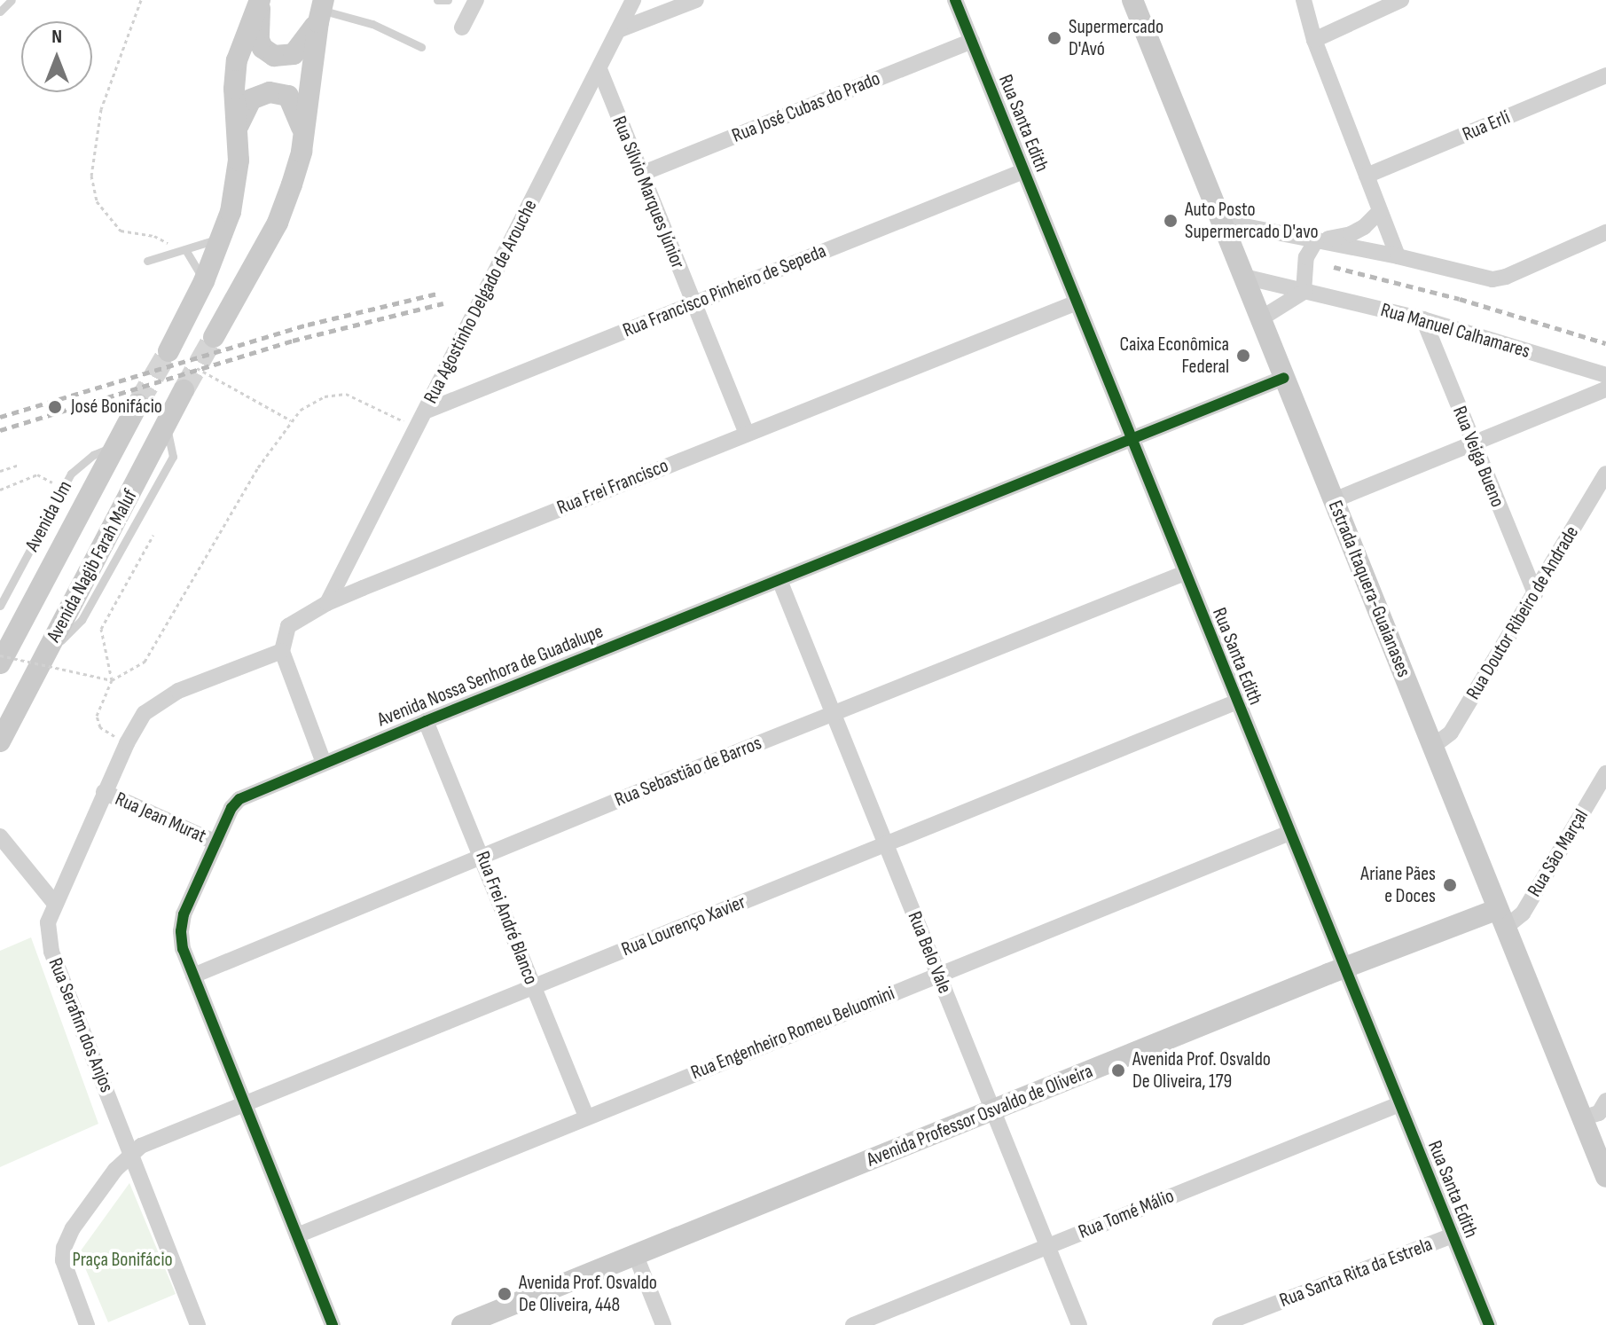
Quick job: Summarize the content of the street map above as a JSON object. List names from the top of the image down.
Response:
{
  "streets": {
    "main road": ["Avenida Nagib Farah Maluf", "Estrada Itaquera-Guaianases", "Avenida Professor Osvaldo de Oliveira"],
    "street": [
      "Rua José Cubas do Prado",
      "Rua Santa Edith",
      "Rua Erli",
      "Rua Sílvio Marques Júnior",
      "Rua Francisco Pinheiro de Sepeda",
      "Rua Agostinho Delgado de Arouche",
      "Rua Manuel Calhamares",
      "Rua Veiga Bueno",
      "Rua Frei Francisco",
      "Rua Doutor Ribeiro de Andrade",
      "Avenida Nossa Senhora de Guadalupe",
      "Rua Sebastião de Barros",
      "Rua Jean Murat",
      "Rua São Marçal",
      "Rua Frei André Blanco",
      "Rua Lourenço Xavier",
      "Rua Belo Vale",
      "Rua Serafim dos Anjos",
      "Rua Engenheiro Romeu Beluomini",
      "Rua Tomé Málio",
      "Rua Santa Rita da Estrela"
    ],
    "lane": ["Avenida Um"]
  },
  "crossings": [
    ["Rua José Cubas do Prado", "Rua Santa Edith"],
    ["Rua José Cubas do Prado", "Rua Sílvio Marques Júnior"],
    ["Rua Santa Edith", "Rua Francisco Pinheiro de Sepeda"],
    ["Rua Santa Edith", "Rua Frei Francisco"],
    ["Rua Santa Edith", "Avenida Nossa Senhora de Guadalupe"],
    ["Rua Santa Edith", "Rua Sebastião de Barros"],
    ["Rua Santa Edith", "Rua Lourenço Xavier"],
    ["Rua Santa Edith", "Rua Engenheiro Romeu Beluomini"],
    ["Rua Santa Edith", "Avenida Professor Osvaldo de Oliveira"],
    ["Rua Santa Edith", "Rua Tomé Málio"],
    ["Rua Santa Edith", "Rua Santa Rita da Estrela"],
    ["Rua Sílvio Marques Júnior", "Rua Francisco Pinheiro de Sepeda"],
    ["Rua Sílvio Marques Júnior", "Rua Agostinho Delgado de Arouche"],
    ["Rua Sílvio Marques Júnior", "Rua Frei Francisco"],
    ["Rua Francisco Pinheiro de Sepeda", "Rua Agostinho Delgado de Arouche"],
    ["Rua Agostinho Delgado de Arouche", "Rua Frei Francisco"],
    ["Rua Manuel Calhamares", "Rua Veiga Bueno"],
    ["Rua Manuel Calhamares", "Estrada Itaquera-Guaianases"],
    ["Rua Veiga Bueno", "Rua Doutor Ribeiro de Andrade"],
    ["Rua Frei Francisco", "Rua Serafim dos Anjos"],
    ["Avenida Um", "Avenida Nagib Farah Maluf"],
    ["Estrada Itaquera-Guaianases", "Rua Doutor Ribeiro de Andrade"],
    ["Estrada Itaquera-Guaianases", "Avenida Nossa Senhora de Guadalupe"],
    ["Estrada Itaquera-Guaianases", "Rua São Marçal"],
    ["Estrada Itaquera-Guaianases", "Avenida Professor Osvaldo de Oliveira"],
    ["Avenida Nossa Senhora de Guadalupe", "Rua Sebastião de Barros"],
    ["Avenida Nossa Senhora de Guadalupe", "Rua Jean Murat"],
    ["Avenida Nossa Senhora de Guadalupe", "Rua Frei André Blanco"],
    ["Avenida Nossa Senhora de Guadalupe", "Rua Lourenço Xavier"],
    ["Avenida Nossa Senhora de Guadalupe", "Rua Belo Vale"],
    ["Avenida Nossa Senhora de Guadalupe", "Rua Engenheiro Romeu Beluomini"],
    ["Rua Sebastião de Barros", "Rua Frei André Blanco"],
    ["Rua Sebastião de Barros", "Rua Belo Vale"],
    ["Rua Jean Murat", "Rua Serafim dos Anjos"],
    ["Rua São Marçal", "Avenida Professor Osvaldo de Oliveira"],
    ["Rua Frei André Blanco", "Rua Lourenço Xavier"],
    ["Rua Frei André Blanco", "Rua Engenheiro Romeu Beluomini"],
    ["Rua Lourenço Xavier", "Rua Belo Vale"],
    ["Rua Lourenço Xavier", "Rua Serafim dos Anjos"],
    ["Rua Belo Vale", "Rua Engenheiro Romeu Beluomini"],
    ["Rua Belo Vale", "Avenida Professor Osvaldo de Oliveira"],
    ["Rua Belo Vale", "Rua Tomé Málio"]
  ],
  "parks": ["Praça Bonifácio"],
  "places": [
    "Supermercado D'Avó",
    "Auto Posto Supermercado D'avo",
    "Caixa Econômica Federal",
    "José Bonifácio",
    "Ariane Pães e Doces",
    "Avenida Prof. Osvaldo De Oliveira, 179",
    "Avenida Prof. Osvaldo De Oliveira, 448"
  ],
  "north": "top"
}
